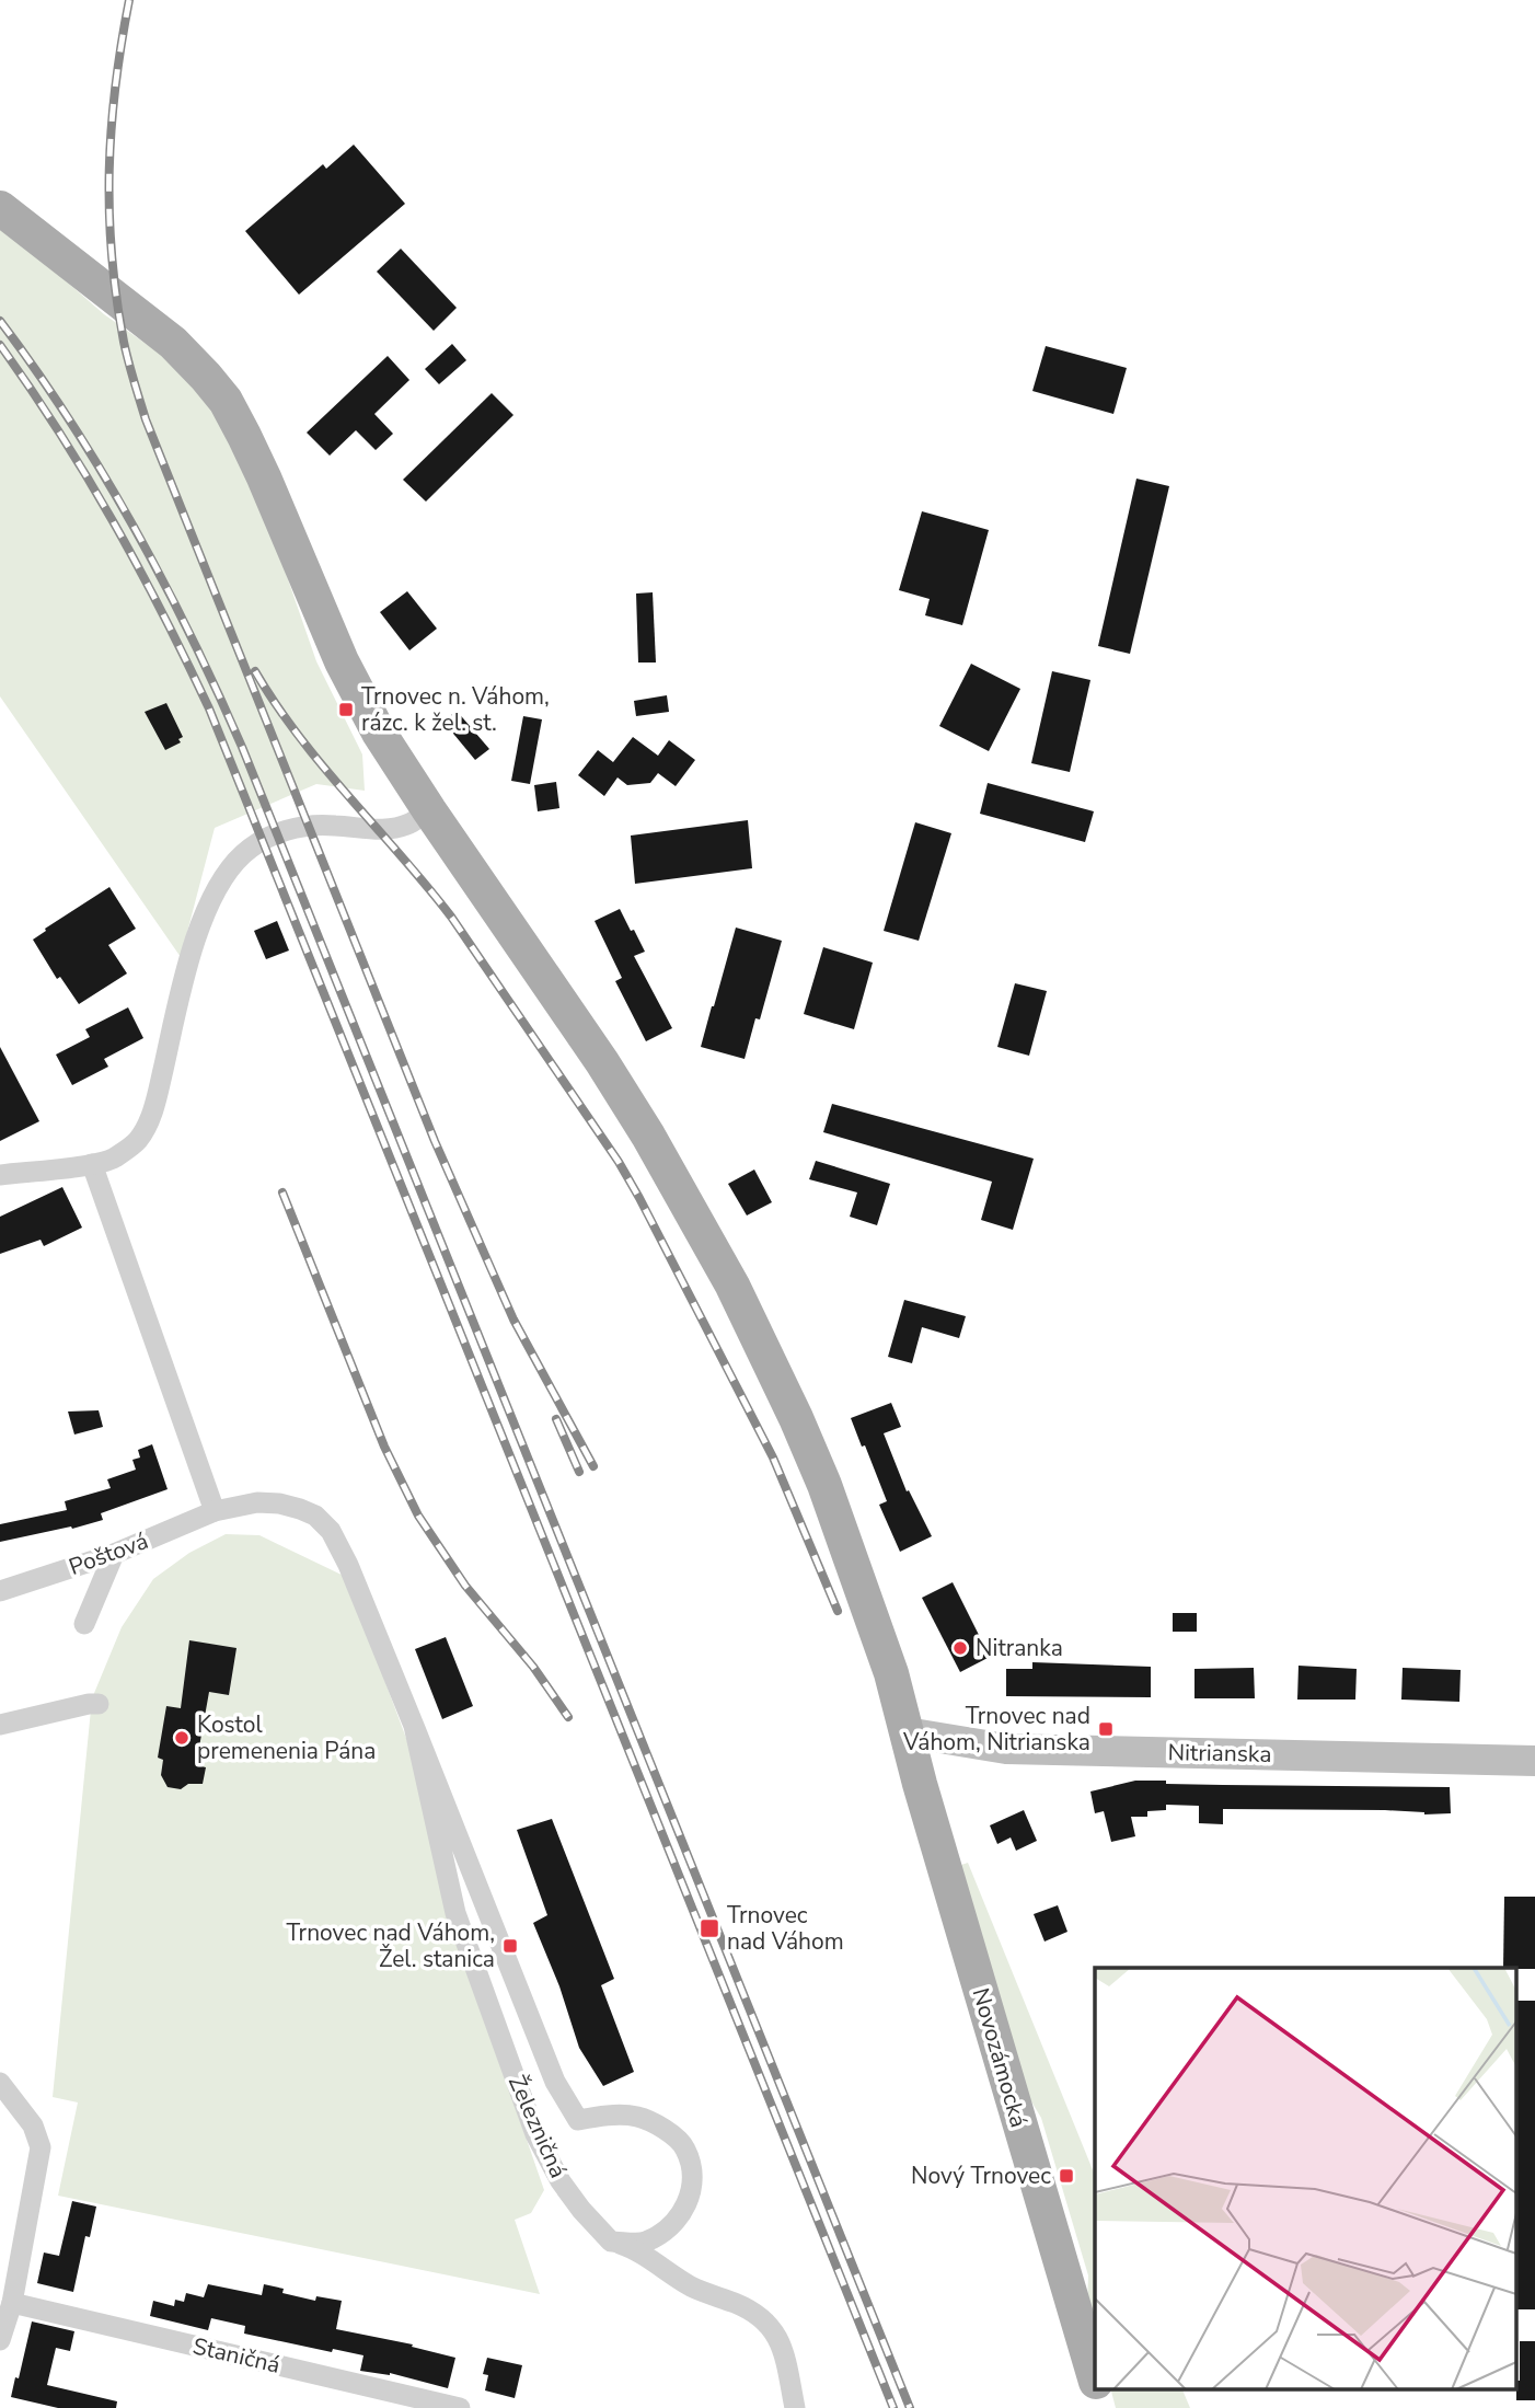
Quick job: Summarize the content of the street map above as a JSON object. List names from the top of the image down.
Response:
{
  "streets": {
    "main road": ["Nitrianska", "Novozámocká"],
    "street": ["Poštová", "Železničná", "Staničná"]
  },
  "crossings": [
    ["Poštová", "Železničná"],
    ["Nitrianska", "Novozámocká"]
  ],
  "places": {
    "transit": [
      "Trnovec n. Váhom, rázc. k žel. st.",
      "Trnovec nad Váhom, Nitrianska",
      "Trnovec nad Váhom",
      "Trnovec nad Váhom, Žel. stanica",
      "Nový Trnovec"
    ],
    "other": ["Nitranka", "Kostol premenenia Pána"]
  }
}
